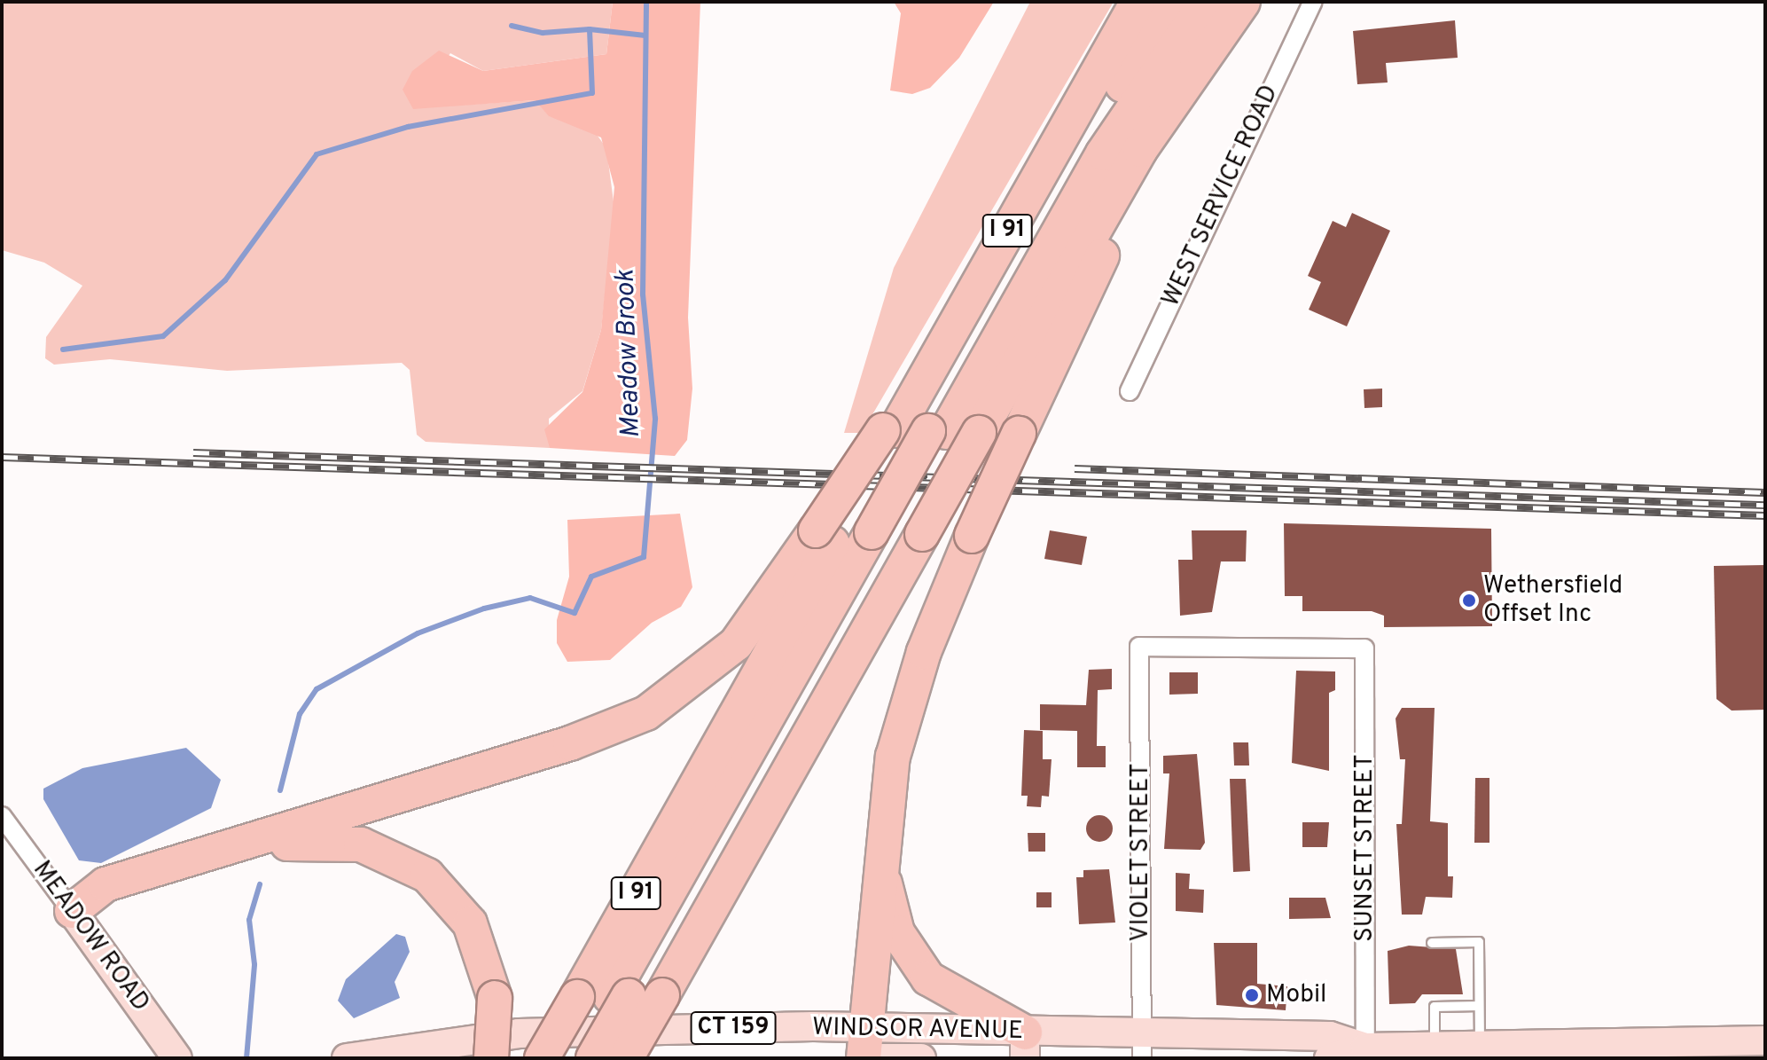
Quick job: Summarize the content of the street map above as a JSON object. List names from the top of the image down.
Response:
{
  "streets": {
    "highway": ["I 91"],
    "main road": ["MEADOW ROAD", "CT 159", "WINDSOR AVENUE"],
    "street": ["WEST SERVICE ROAD", "SUNSET STREET", "VIOLET STREET"]
  },
  "crossings": [
    ["SUNSET STREET", "VIOLET STREET"],
    ["SUNSET STREET", "CT 159"],
    ["SUNSET STREET", "WINDSOR AVENUE"],
    ["VIOLET STREET", "WINDSOR AVENUE"],
    ["CT 159", "WINDSOR AVENUE"]
  ],
  "water": ["Meadow Brook"],
  "places": ["Wethersfield Offset Inc", "Mobil"]
}
